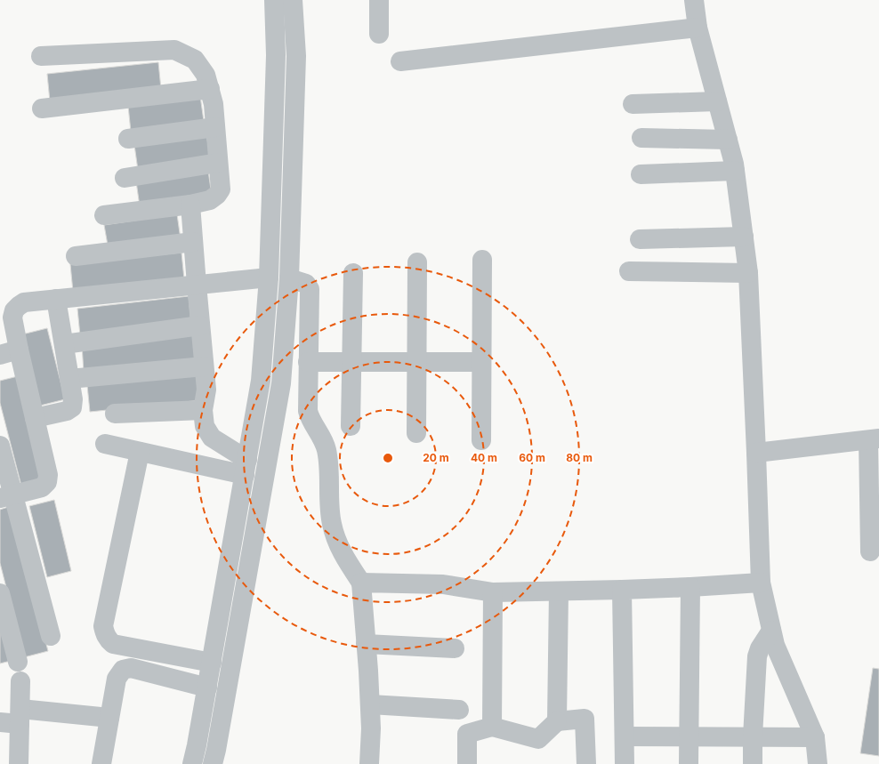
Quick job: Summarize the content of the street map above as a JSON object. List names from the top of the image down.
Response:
{
  "rings": [
    "20 m",
    "40 m",
    "60 m",
    "80 m"
  ]
}
